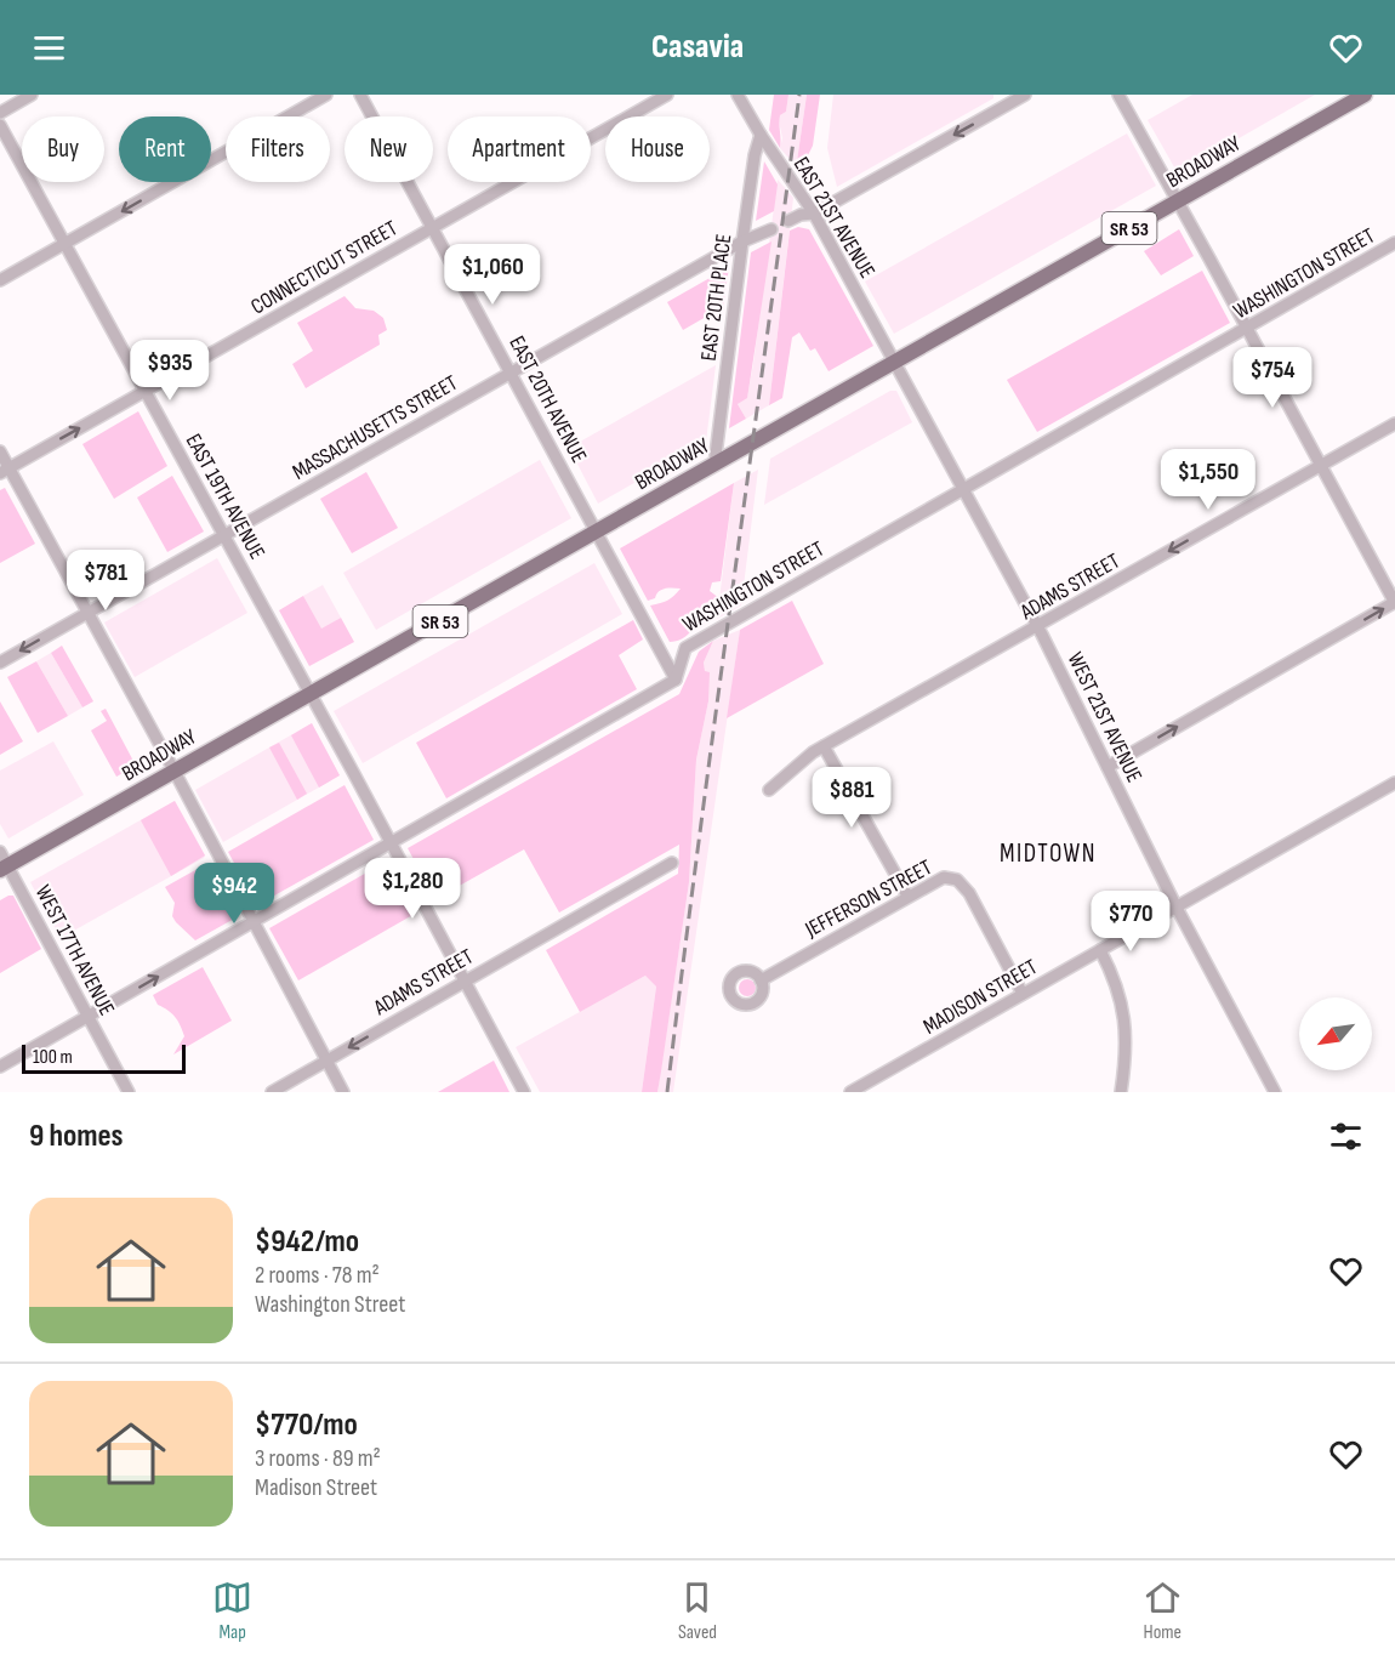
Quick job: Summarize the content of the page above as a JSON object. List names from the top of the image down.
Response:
{
  "streets": {
    "main road": ["BROADWAY", "SR 53"],
    "street": [
      "EAST 21ST AVENUE",
      "CONNECTICUT STREET",
      "WASHINGTON STREET",
      "EAST 20TH PLACE",
      "EAST 20TH AVENUE",
      "MASSACHUSETTS STREET",
      "EAST 19TH AVENUE",
      "ADAMS STREET",
      "WEST 21ST AVENUE",
      "JEFFERSON STREET",
      "WEST 17TH AVENUE",
      "MADISON STREET"
    ]
  },
  "crossings": [
    ["BROADWAY", "EAST 21ST AVENUE"],
    ["BROADWAY", "EAST 20TH PLACE"],
    ["BROADWAY", "EAST 20TH AVENUE"],
    ["BROADWAY", "EAST 19TH AVENUE"],
    ["BROADWAY", "WEST 21ST AVENUE"],
    ["BROADWAY", "WEST 17TH AVENUE"],
    ["EAST 21ST AVENUE", "EAST 20TH PLACE"],
    ["EAST 21ST AVENUE", "WEST 21ST AVENUE"],
    ["CONNECTICUT STREET", "EAST 20TH AVENUE"],
    ["CONNECTICUT STREET", "EAST 19TH AVENUE"],
    ["WASHINGTON STREET", "EAST 20TH AVENUE"],
    ["WASHINGTON STREET", "WEST 21ST AVENUE"],
    ["EAST 20TH PLACE", "MASSACHUSETTS STREET"],
    ["EAST 20TH AVENUE", "MASSACHUSETTS STREET"],
    ["MASSACHUSETTS STREET", "EAST 19TH AVENUE"],
    ["EAST 19TH AVENUE", "ADAMS STREET"],
    ["ADAMS STREET", "WEST 21ST AVENUE"],
    ["WEST 21ST AVENUE", "MADISON STREET"],
    ["JEFFERSON STREET", "MADISON STREET"]
  ],
  "one_way": ["ADAMS STREET"],
  "districts": ["MIDTOWN"],
  "scale_bar": "100 m",
  "north": "bottom left",
  "page": {
    "header": "Casavia",
    "chip": [
      "Buy",
      "Rent",
      "Filters",
      "New",
      "Apartment",
      "House"
    ],
    "price": [
      "$1,060",
      "$935",
      "$754",
      "$1,550",
      "$781",
      "$881",
      "$1,280",
      "$942",
      "$770"
    ],
    "scale": "100 m",
    "heading": "9 homes",
    "list": [
      {
        "name": "$942/mo",
        "note": "2 rooms · 78 m² · Washington Street"
      },
      {
        "name": "$770/mo",
        "note": "3 rooms · 89 m² · Madison Street"
      }
    ],
    "tabs": ["Map", "Saved", "Home"]
  }
}
